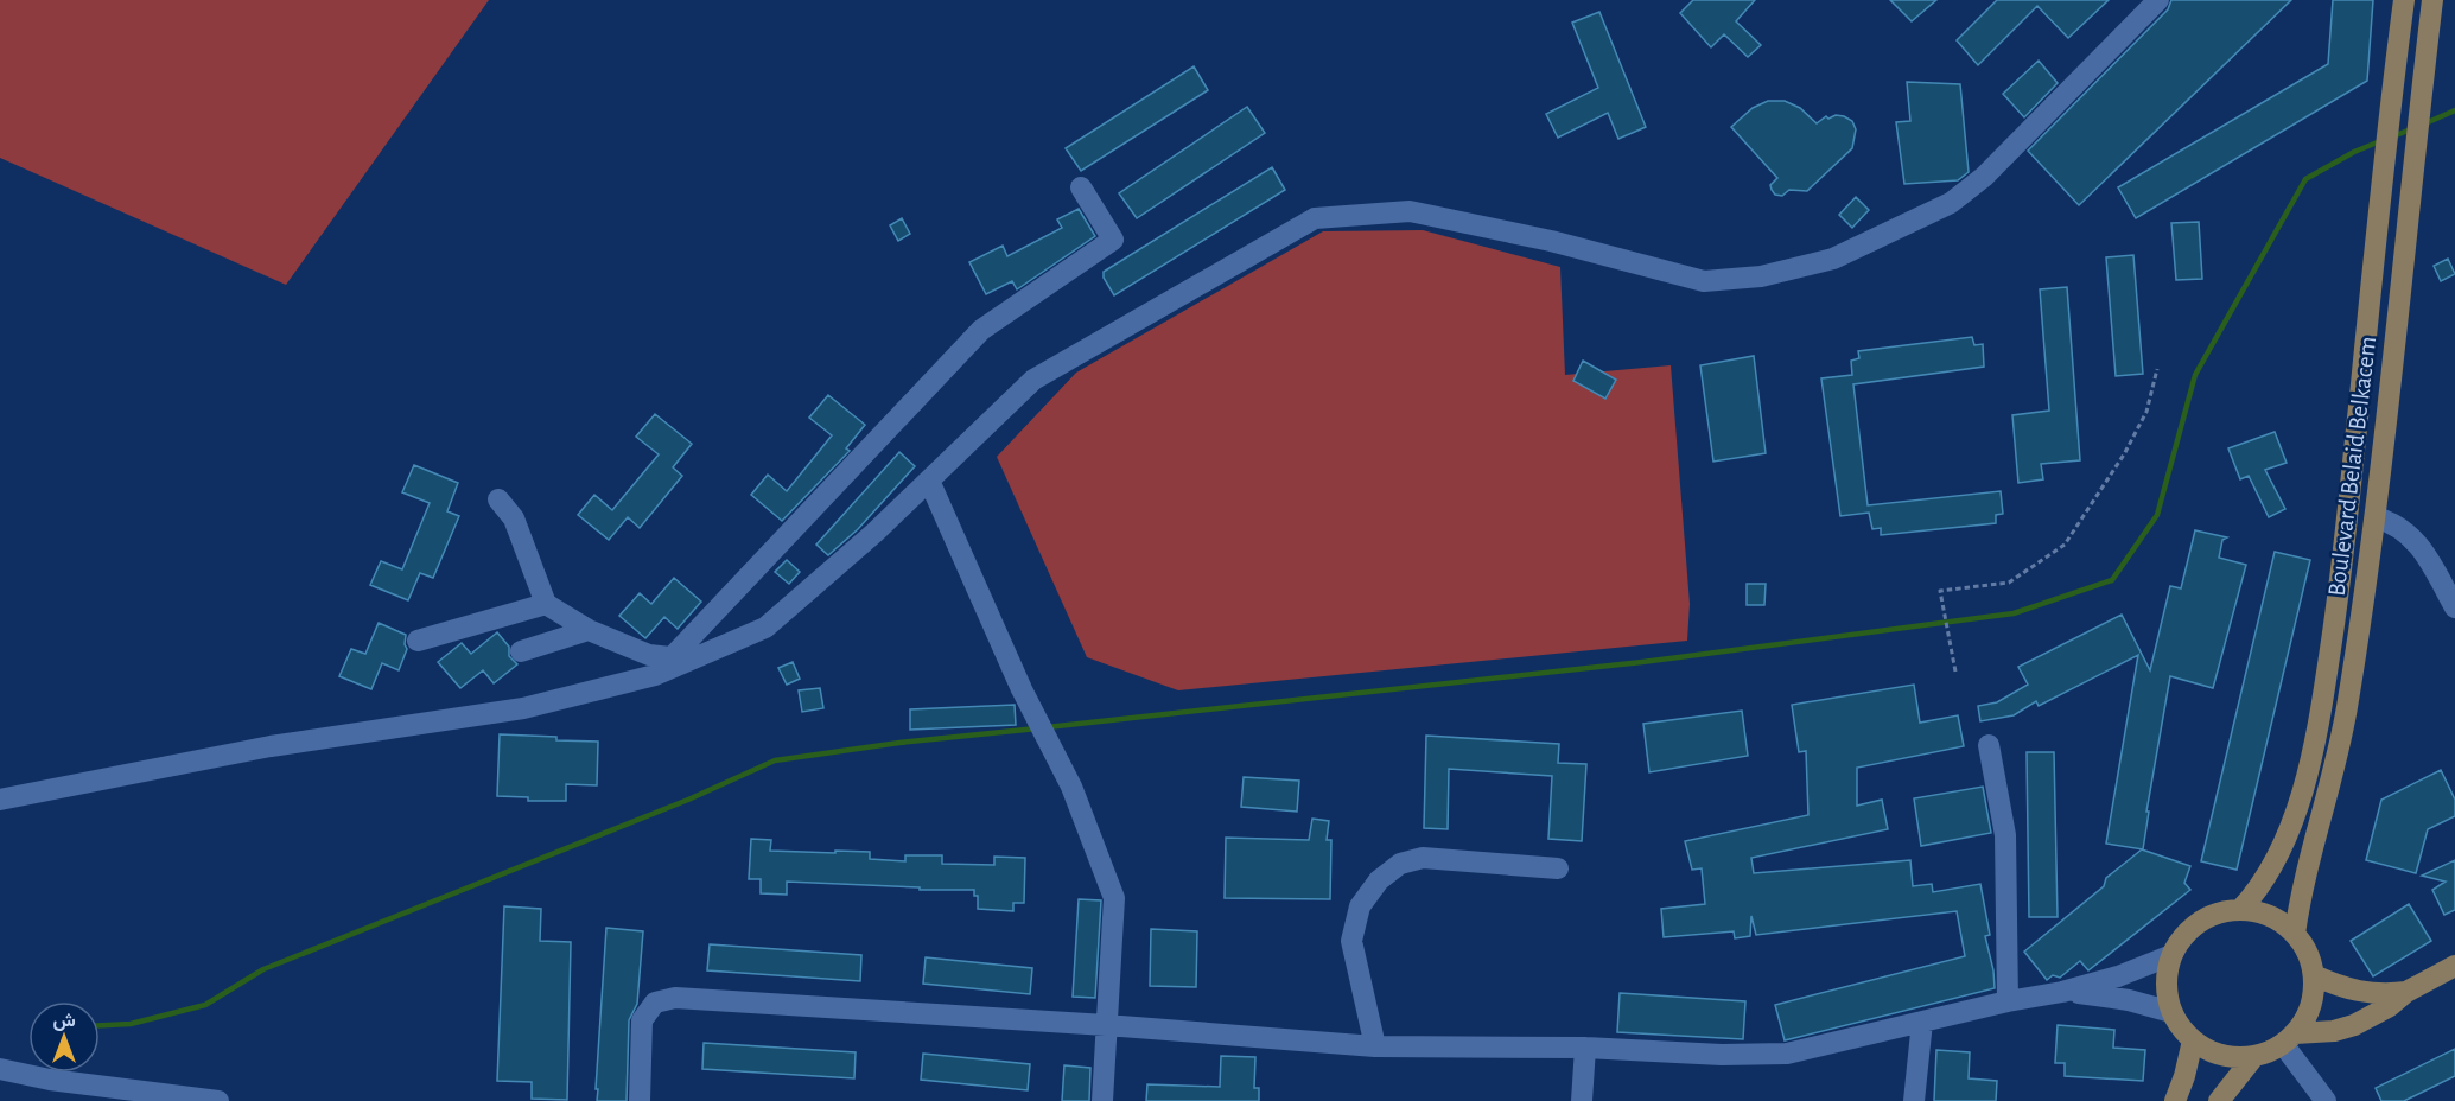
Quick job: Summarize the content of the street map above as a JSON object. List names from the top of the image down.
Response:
{
  "streets": {
    "main road": ["Boulevard Belaid Belkacem"]
  },
  "north": "top"
}
